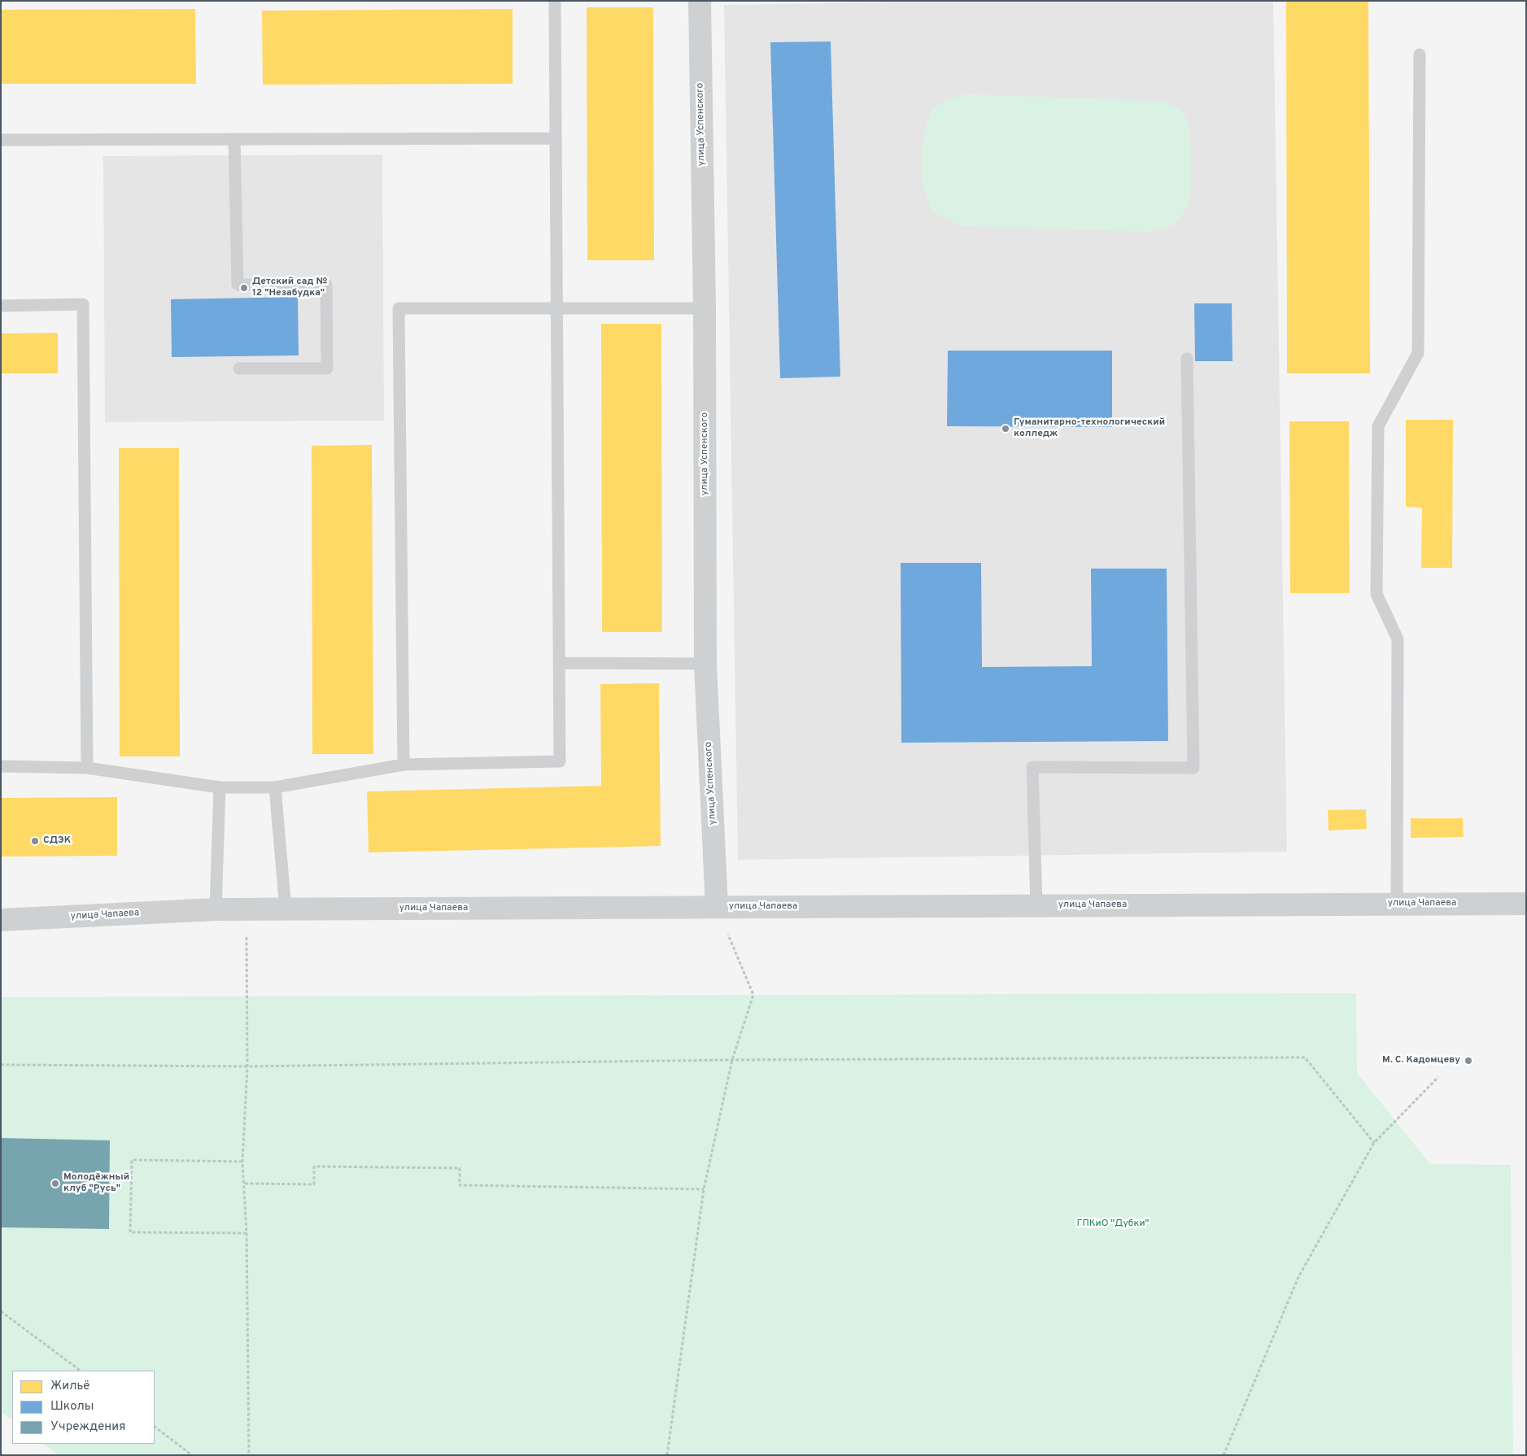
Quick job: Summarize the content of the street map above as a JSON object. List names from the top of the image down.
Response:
{
  "streets": {
    "street": ["улица Успенского", "улица Чапаева"]
  },
  "crossings": [
    ["улица Успенского", "улица Чапаева"]
  ],
  "parks": ["ГПКиО \"Дубки\""],
  "places": [
    "Детский сад № 12 \"Незабудка\"",
    "Гуманитарно-технологический колледж",
    "СДЭК",
    "М. С. Кадомцеву",
    "Молодёжный клуб \"Русь\""
  ],
  "legend": ["Жильё", "Школы", "Учреждения"]
}
